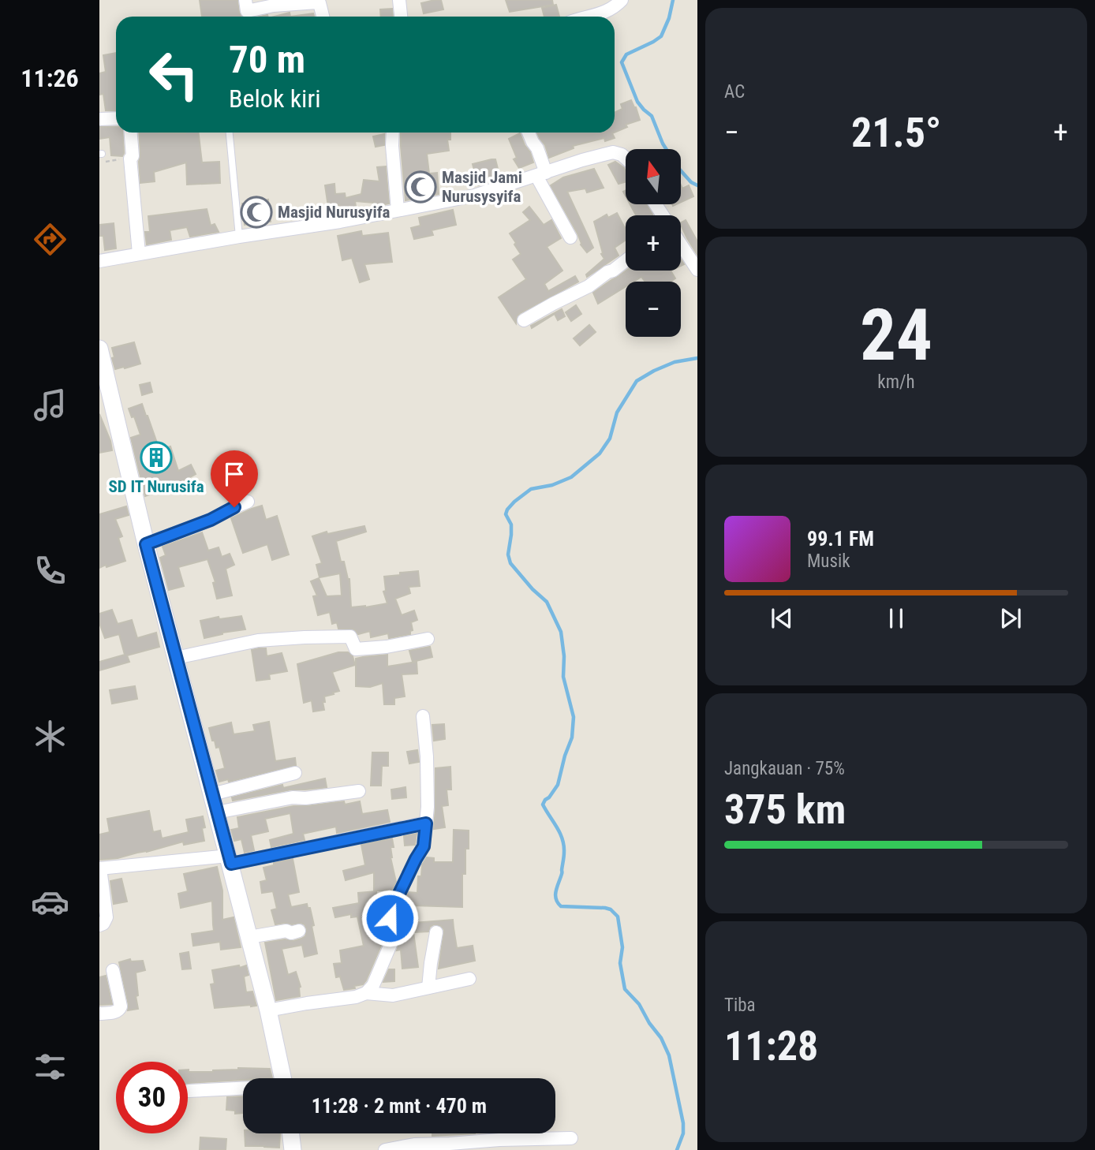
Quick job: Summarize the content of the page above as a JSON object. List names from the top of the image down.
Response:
{
  "places": {
    "mosque": ["Masjid Jami Nurusysyifa", "Masjid Nurusyifa"],
    "building": ["SD IT Nurusifa"]
  },
  "north": "top",
  "page": {
    "tabs": "11:26",
    "tile": [
      "AC",
      ["24", "km/h"],
      ["Jangkauan · 75%", "375 km"],
      ["Tiba", "11:28"]
    ],
    "turn": ["70 m", "Belok kiri"],
    "heat": ["−", "21.5°", "+"],
    "map_buttons": ["+", "−"],
    "song": ["99.1 FM", "Musik"],
    "limit": "30",
    "trip": "11:28 · 2 mnt · 470 m"
  }
}
